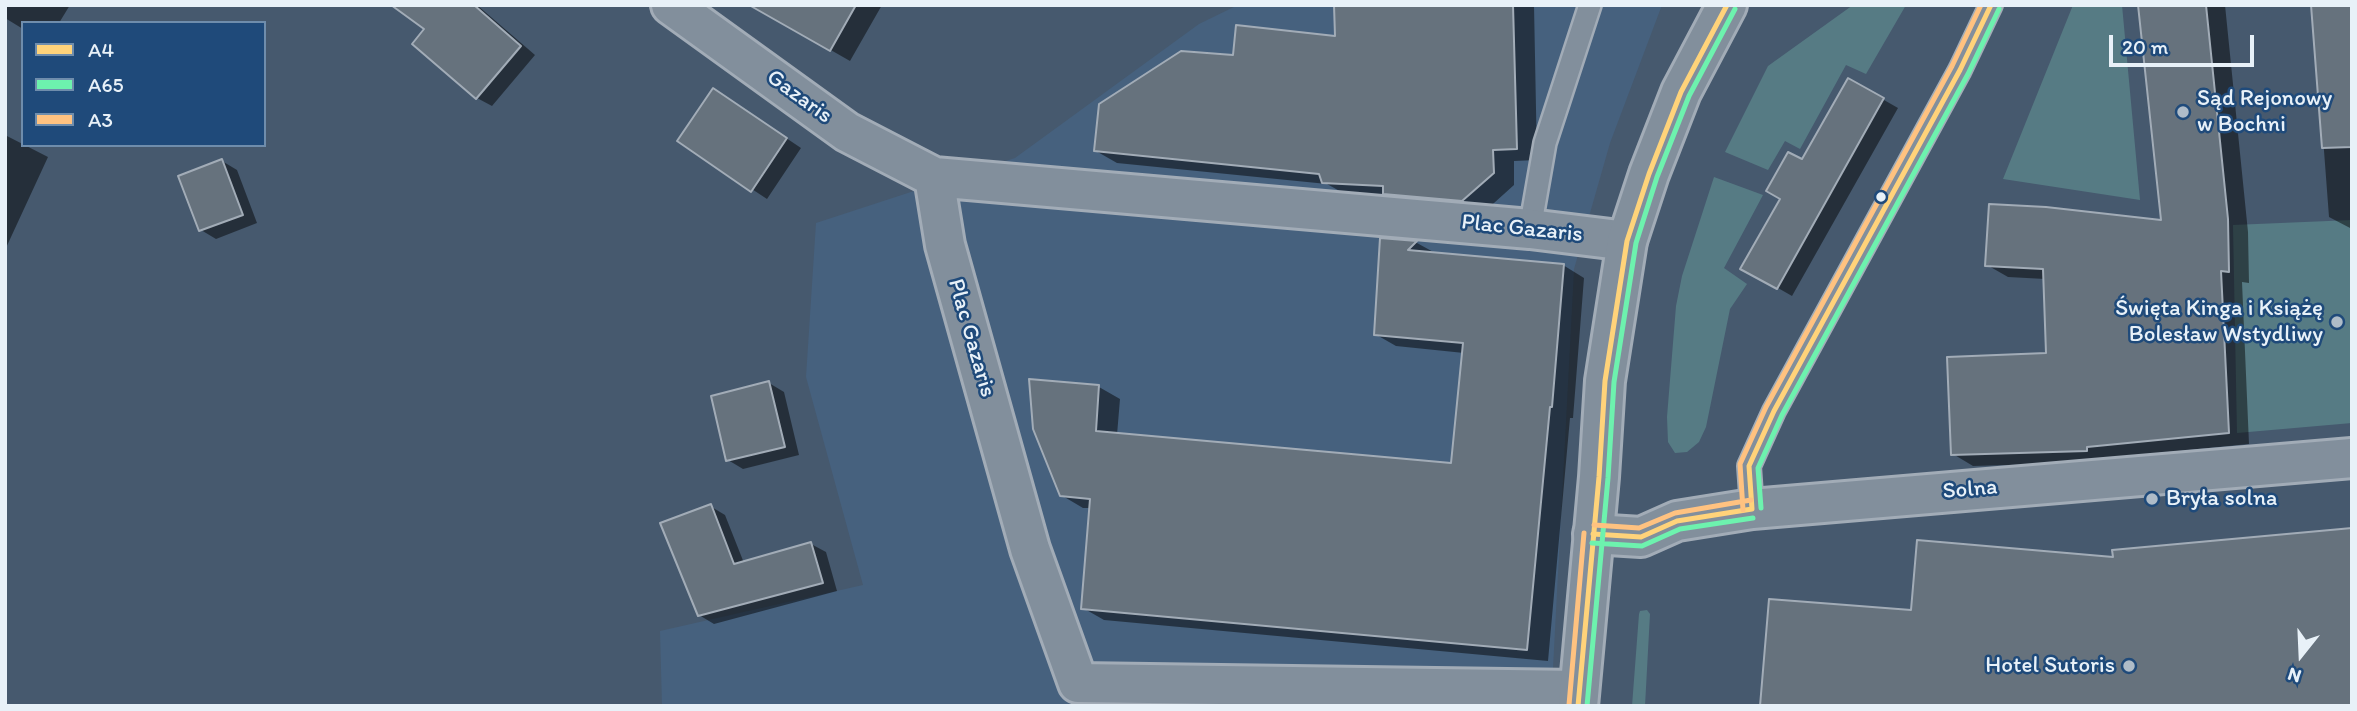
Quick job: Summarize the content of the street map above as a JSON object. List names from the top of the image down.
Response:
{
  "streets": {
    "street": ["Gazaris", "Plac Gazaris", "Solna"]
  },
  "crossings": [
    ["Gazaris", "Plac Gazaris"]
  ],
  "places": [
    "Sąd Rejonowy w Bochni",
    "Święta Kinga i Książę Bolesław Wstydliwy",
    "Bryła solna",
    "Hotel Sutoris"
  ],
  "lines": ["transit line A4", "transit line A3", "transit line A65"],
  "legend": ["A4", "A65", "A3"],
  "scale_bar": "20 m",
  "north": "bottom"
}
